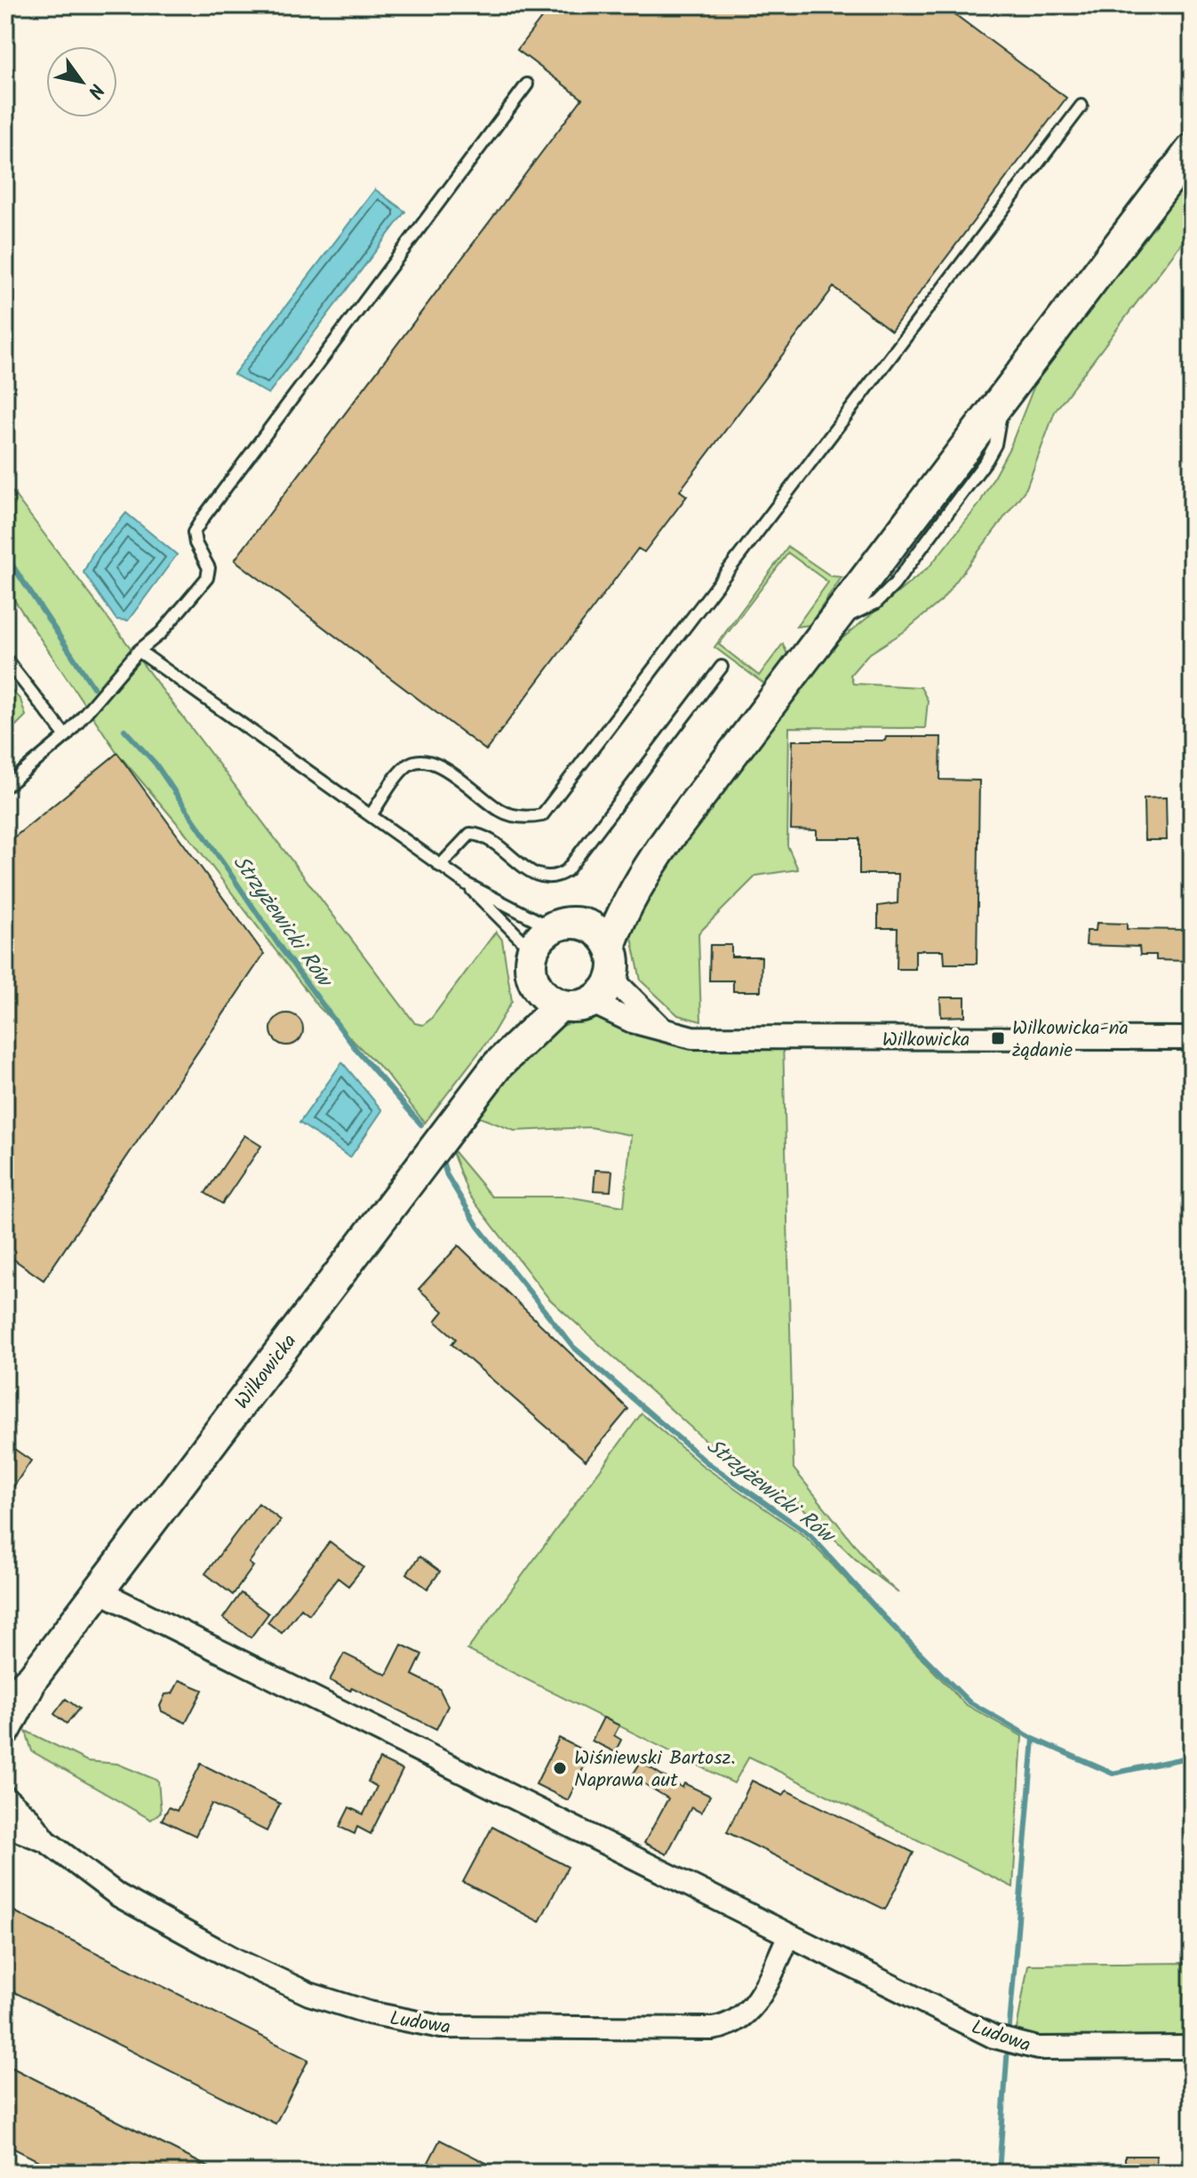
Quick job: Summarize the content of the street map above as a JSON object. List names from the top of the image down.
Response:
{
  "streets": {
    "main road": ["Wilkowicka"],
    "street": ["Ludowa"]
  },
  "crossings": [
    ["Wilkowicka", "Ludowa"]
  ],
  "water": ["Strzyżewicki Rów"],
  "places": {
    "transit": ["Wilkowicka-na żądanie"],
    "other": ["Wiśniewski Bartosz. Naprawa aut"]
  },
  "north": "bottom right"
}
